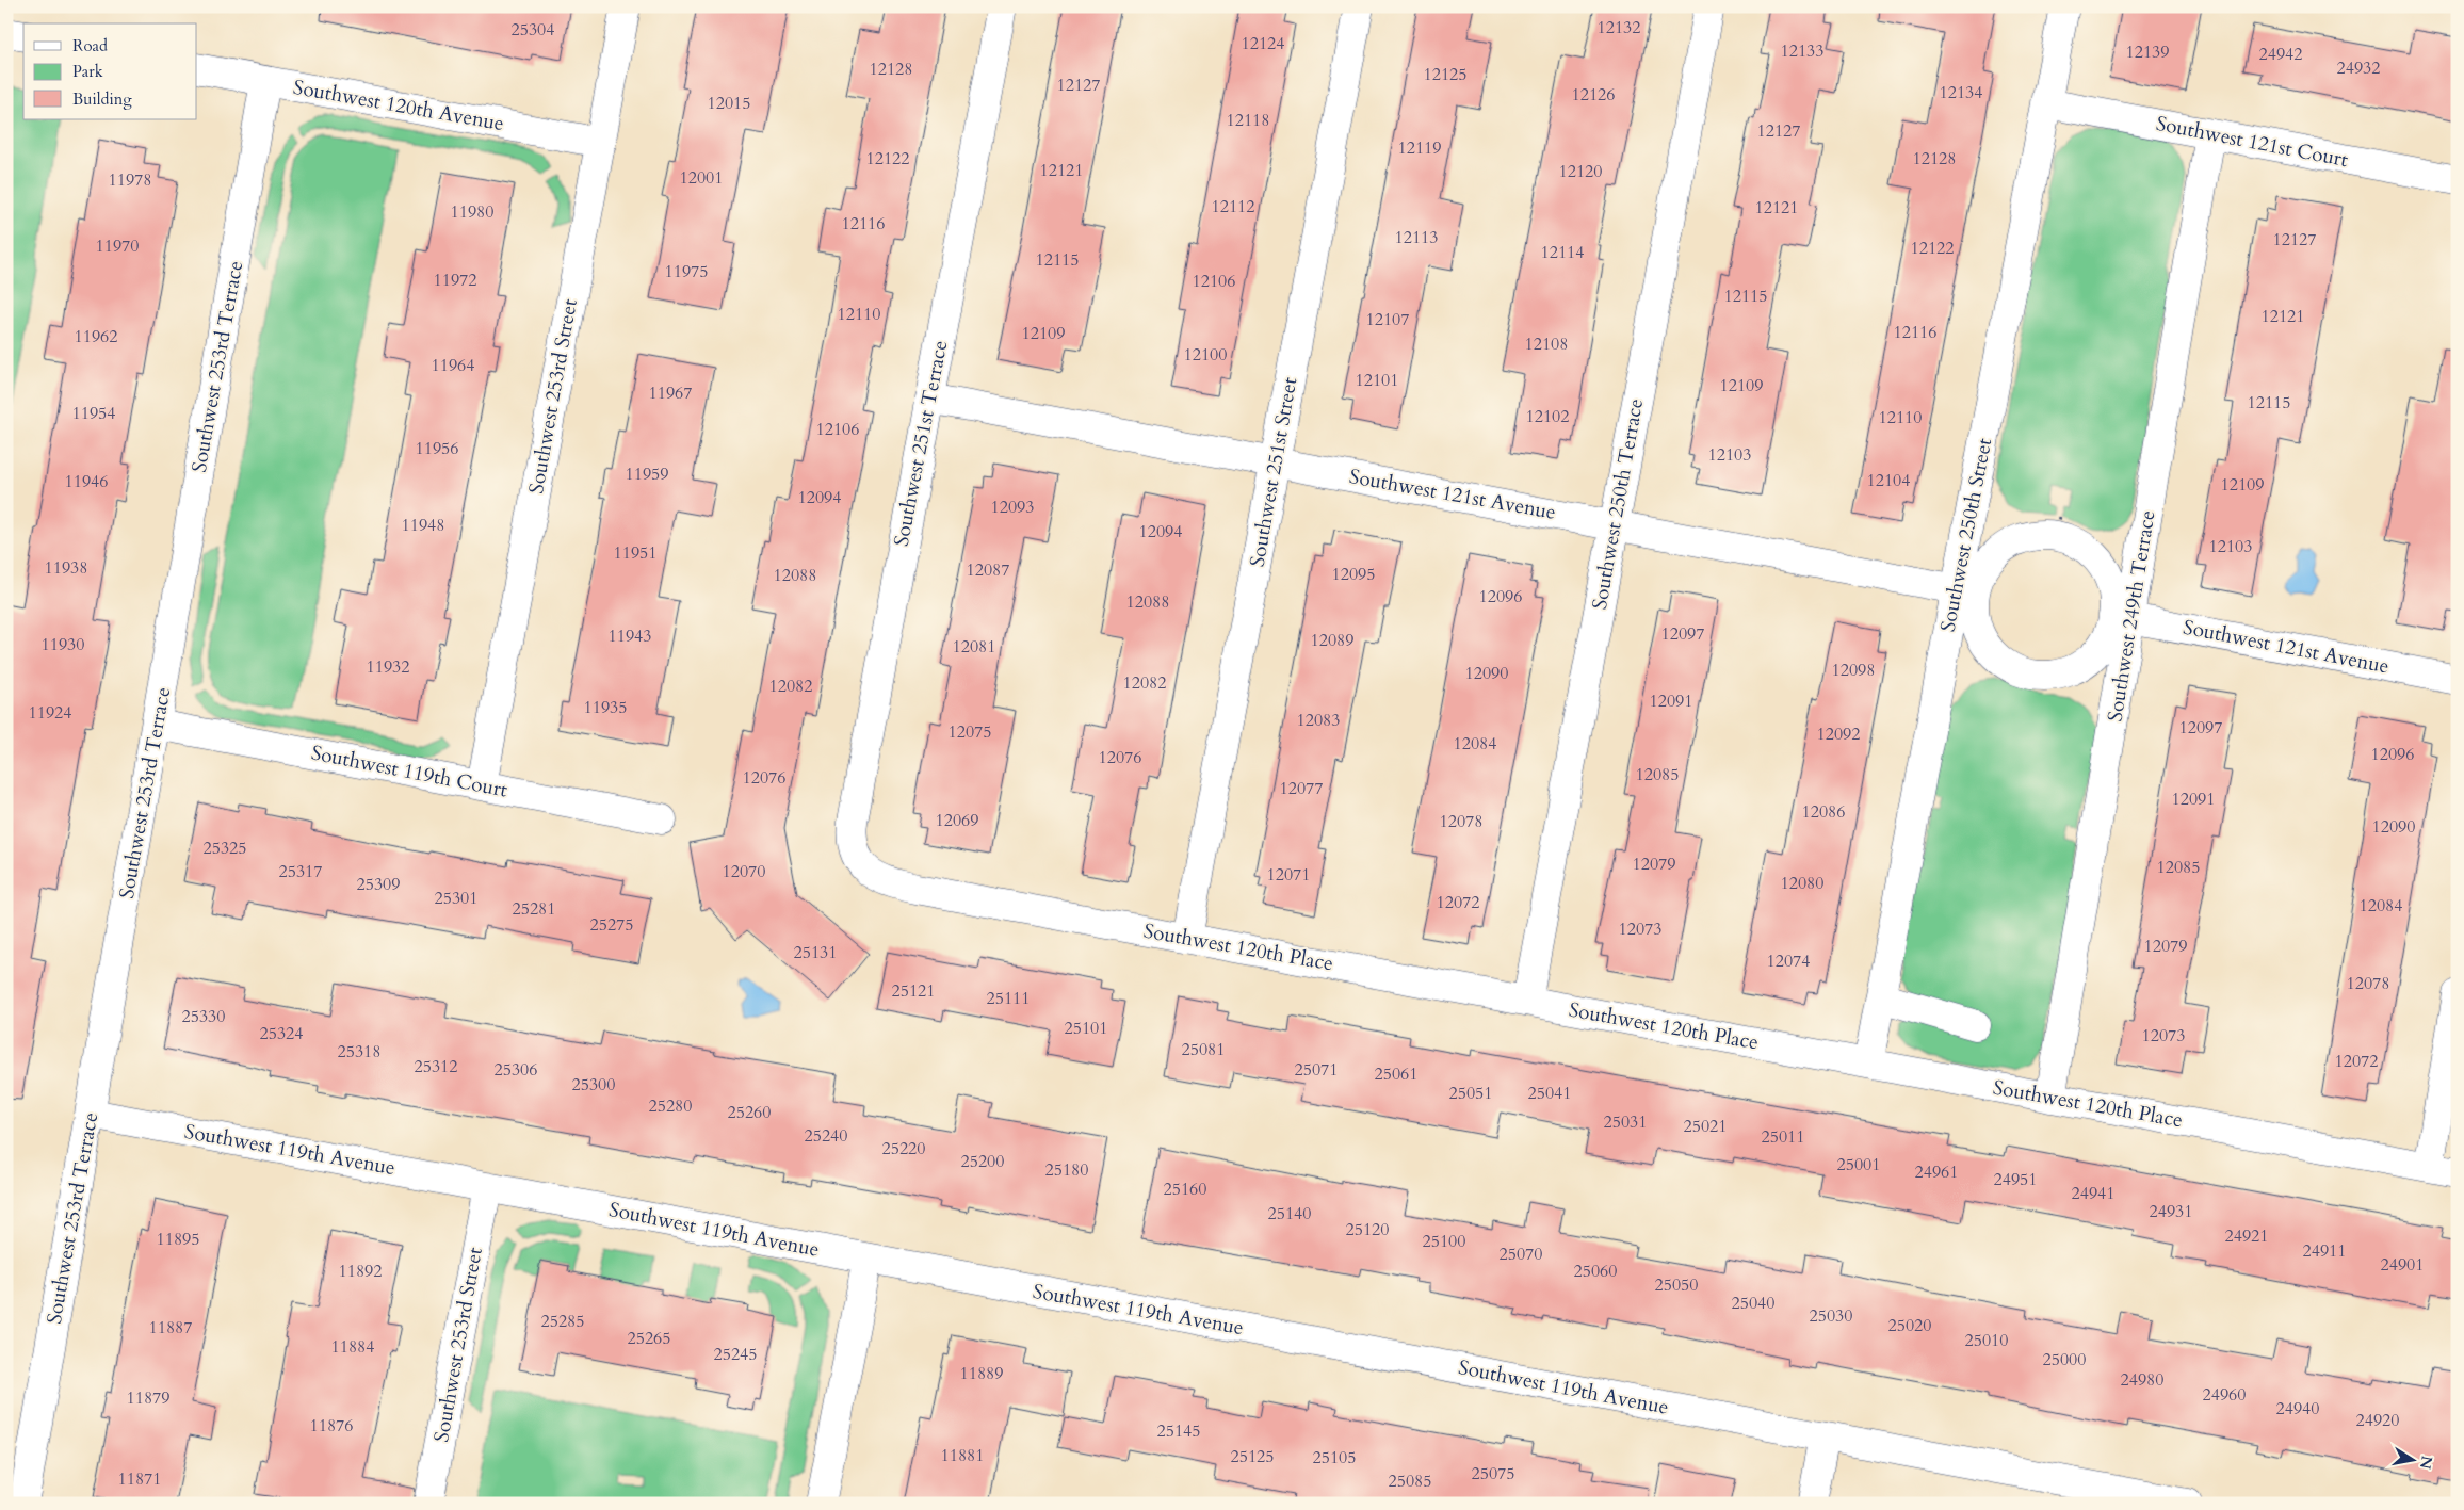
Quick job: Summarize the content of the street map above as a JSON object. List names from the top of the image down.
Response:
{
  "streets": {
    "street": [
      "Southwest 120th Avenue",
      "Southwest 121st Court",
      "Southwest 253rd Terrace",
      "Southwest 253rd Street",
      "Southwest 251st Terrace",
      "Southwest 251st Street",
      "Southwest 121st Avenue",
      "Southwest 250th Terrace",
      "Southwest 250th Street",
      "Southwest 249th Terrace",
      "Southwest 119th Court",
      "Southwest 120th Place",
      "Southwest 119th Avenue"
    ]
  },
  "crossings": [
    ["Southwest 120th Avenue", "Southwest 253rd Terrace"],
    ["Southwest 120th Avenue", "Southwest 253rd Street"],
    ["Southwest 121st Court", "Southwest 250th Street"],
    ["Southwest 121st Court", "Southwest 249th Terrace"],
    ["Southwest 253rd Terrace", "Southwest 119th Court"],
    ["Southwest 253rd Terrace", "Southwest 119th Avenue"],
    ["Southwest 253rd Street", "Southwest 119th Court"],
    ["Southwest 253rd Street", "Southwest 119th Avenue"],
    ["Southwest 251st Terrace", "Southwest 121st Avenue"],
    ["Southwest 251st Terrace", "Southwest 120th Place"],
    ["Southwest 251st Street", "Southwest 121st Avenue"],
    ["Southwest 251st Street", "Southwest 120th Place"],
    ["Southwest 121st Avenue", "Southwest 250th Terrace"],
    ["Southwest 121st Avenue", "Southwest 250th Street"],
    ["Southwest 121st Avenue", "Southwest 249th Terrace"],
    ["Southwest 250th Terrace", "Southwest 120th Place"],
    ["Southwest 250th Street", "Southwest 249th Terrace"],
    ["Southwest 250th Street", "Southwest 120th Place"],
    ["Southwest 249th Terrace", "Southwest 120th Place"]
  ],
  "house_numbers": [
    "12132",
    "25304",
    "12124",
    "12133",
    "12139",
    "24942",
    "24932",
    "12128",
    "12125",
    "12127",
    "12134",
    "12126",
    "12015",
    "12118",
    "12127",
    "12119",
    "12122",
    "12128",
    "12121",
    "12120",
    "12001",
    "11978",
    "12112",
    "12121",
    "11980",
    "12116",
    "12113",
    "12127",
    "11970",
    "12122",
    "12114",
    "12115",
    "11975",
    "11972",
    "12106",
    "12115",
    "12110",
    "12121",
    "12107",
    "12116",
    "12109",
    "11962",
    "12108",
    "12100",
    "11964",
    "12101",
    "12109",
    "11967",
    "12115",
    "11954",
    "12102",
    "12110",
    "12106",
    "11956",
    "12103",
    "11959",
    "12104",
    "11946",
    "12109",
    "12094",
    "12093",
    "11948",
    "12094",
    "12103",
    "11951",
    "11938",
    "12087",
    "12095",
    "12088",
    "12096",
    "12088",
    "12097",
    "11943",
    "12089",
    "11930",
    "12081",
    "11932",
    "12098",
    "12090",
    "12082",
    "12082",
    "12091",
    "11935",
    "11924",
    "12083",
    "12097",
    "12075",
    "12092",
    "12084",
    "12096",
    "12076",
    "12085",
    "12076",
    "12077",
    "12091",
    "12086",
    "12069",
    "12078",
    "12090",
    "25325",
    "12079",
    "12085",
    "25317",
    "12070",
    "12071",
    "12080",
    "25309",
    "25301",
    "12072",
    "12084",
    "25281",
    "25275",
    "12073",
    "12079",
    "25131",
    "12074",
    "12078",
    "25121",
    "25111",
    "25330",
    "25101",
    "25324",
    "12073",
    "25081",
    "25318",
    "12072",
    "25312",
    "25306",
    "25071",
    "25061",
    "25300",
    "25051",
    "25041",
    "25280",
    "25260",
    "25031",
    "25021",
    "25240",
    "25011",
    "25220",
    "25200",
    "25001",
    "25180",
    "24961",
    "24951",
    "25160",
    "24941",
    "24931",
    "25140",
    "25120",
    "24921",
    "11895",
    "25100",
    "24911",
    "25070",
    "24901",
    "11892",
    "25060",
    "25050",
    "25040",
    "25030",
    "25285",
    "25020",
    "11887",
    "25265",
    "25010",
    "11884",
    "25245",
    "25000",
    "11889",
    "24980",
    "24960",
    "11879",
    "24940",
    "24920",
    "11876",
    "25145",
    "11881",
    "25125",
    "25105",
    "25075",
    "11871",
    "25085"
  ],
  "legend": ["Road", "Park", "Building"],
  "north": "right"
}
